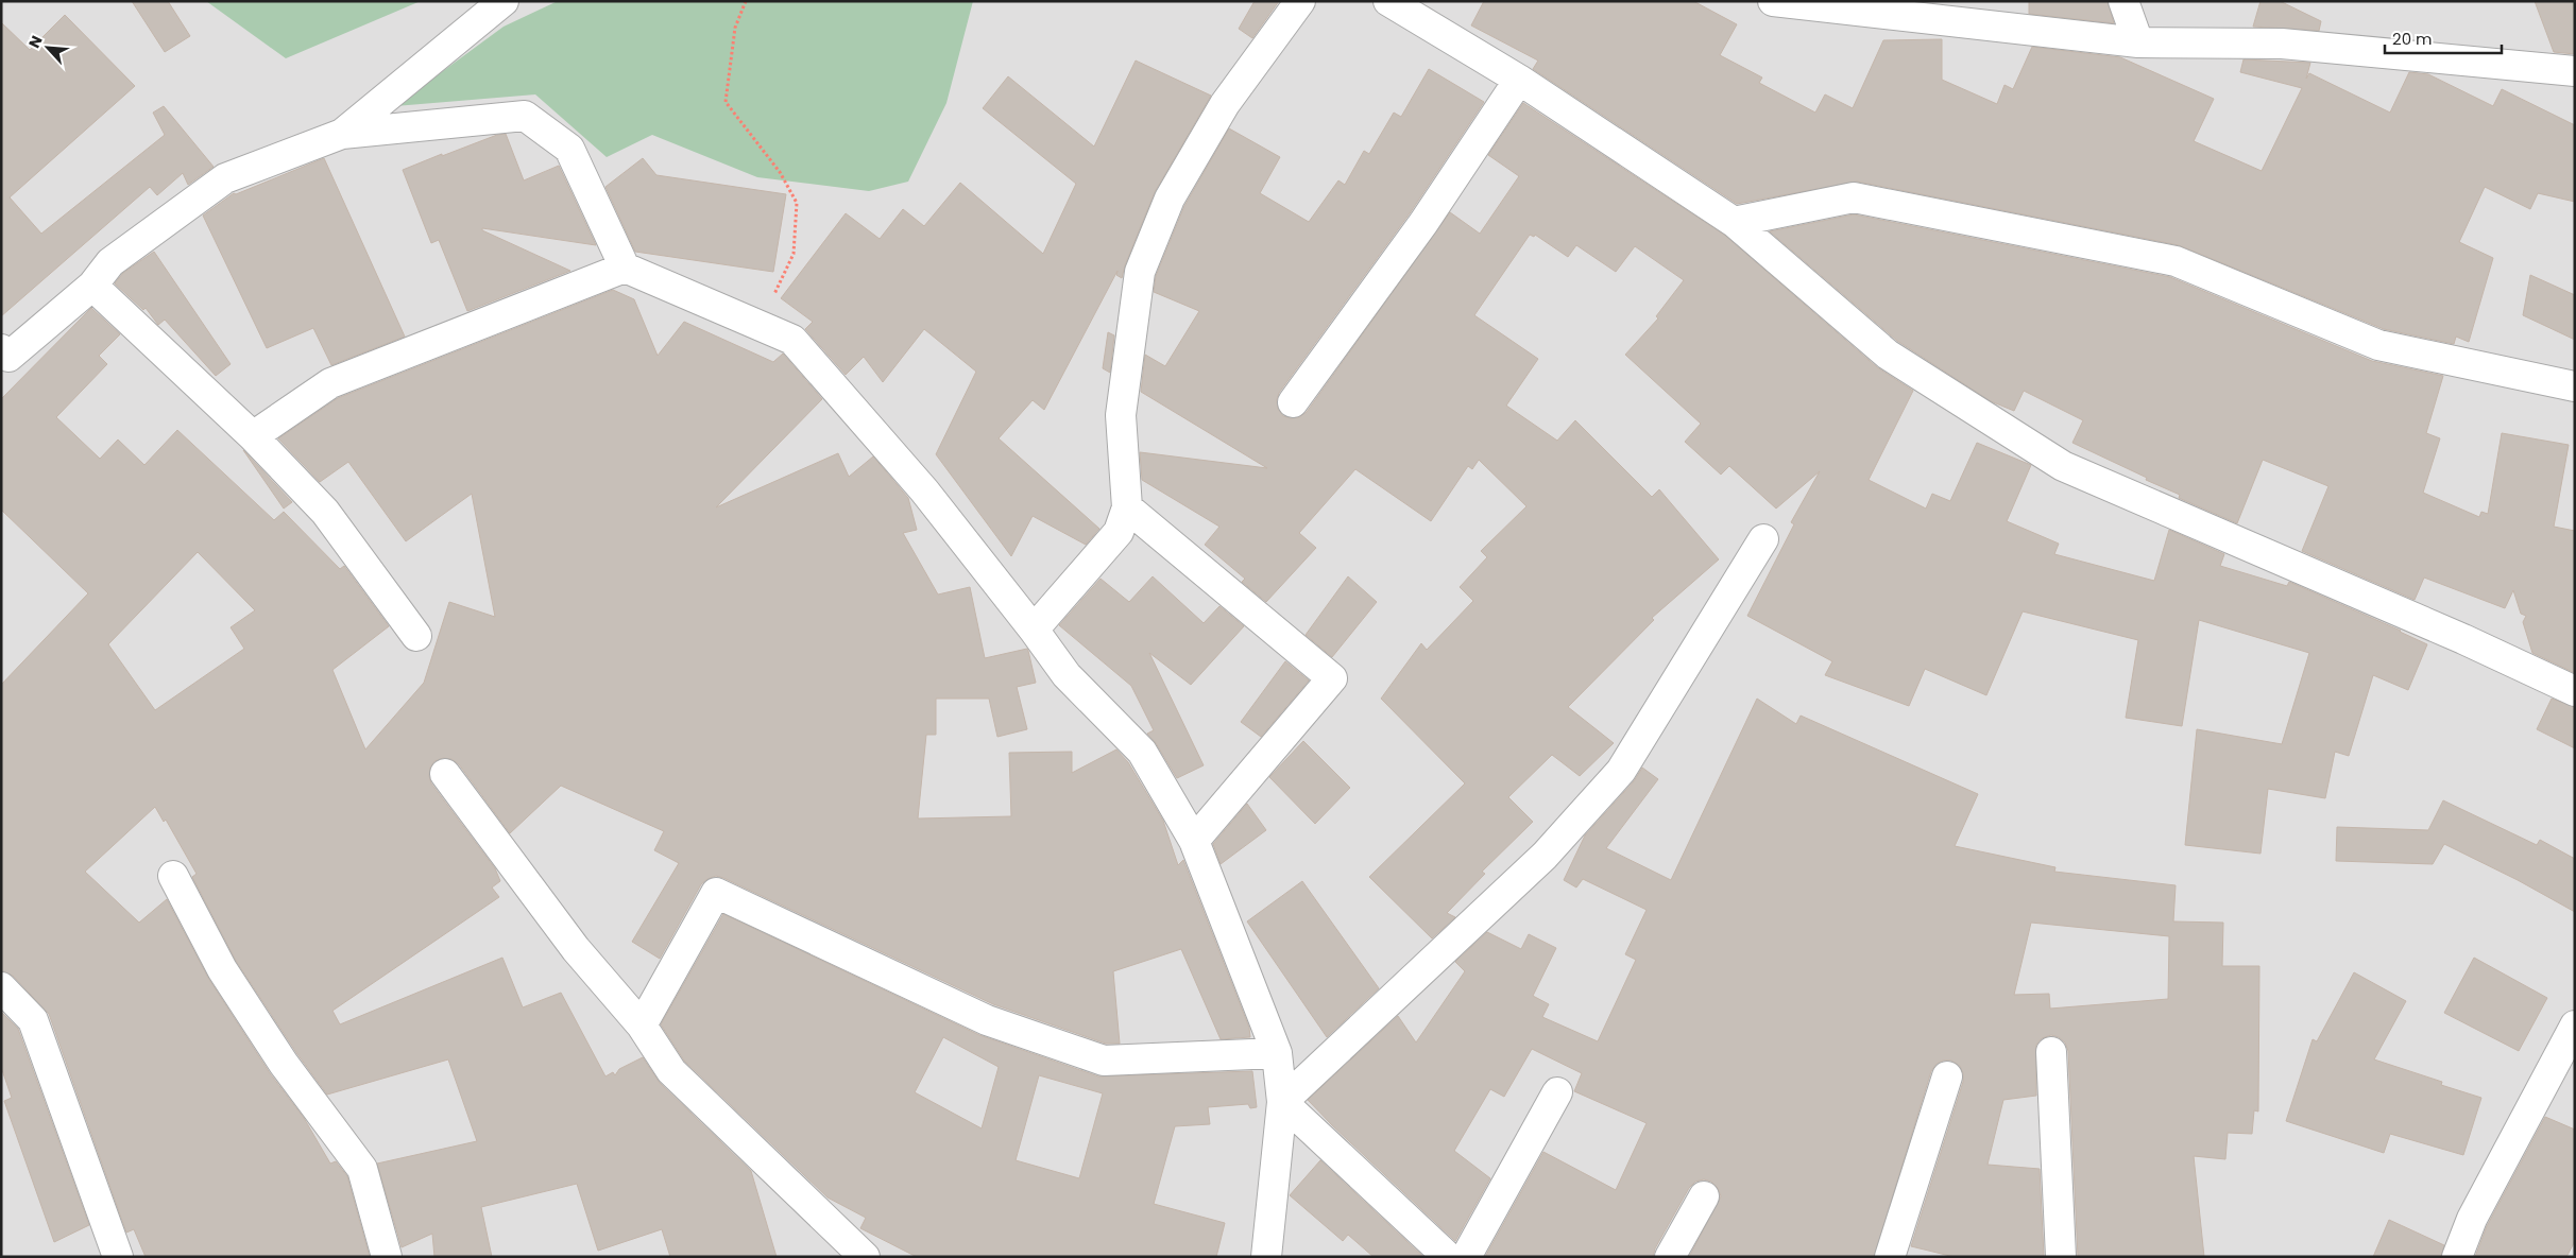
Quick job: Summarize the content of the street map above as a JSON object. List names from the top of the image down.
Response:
{
  "scale_bar": "20 m",
  "north": "top left"
}
